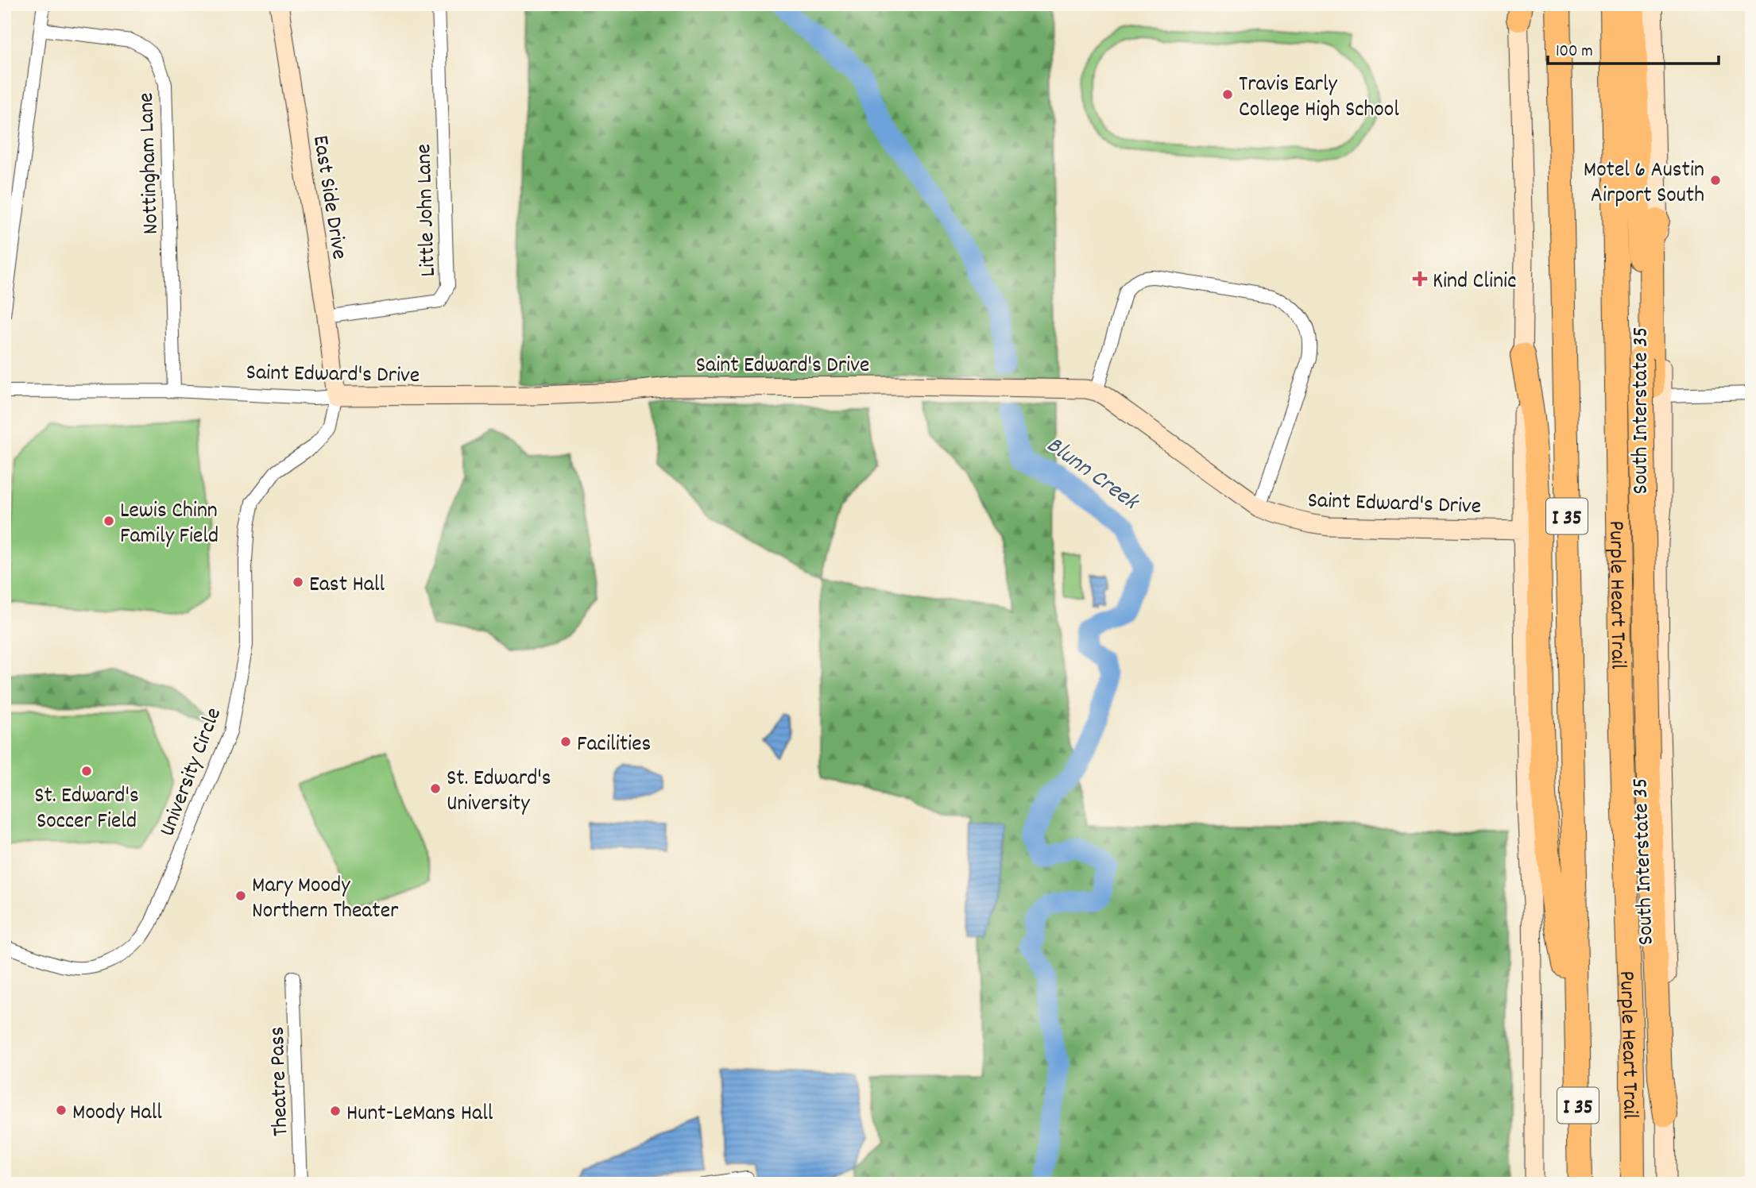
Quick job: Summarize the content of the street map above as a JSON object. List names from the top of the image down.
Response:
{
  "streets": {
    "highway": ["I 35", "Purple Heart Trail"],
    "main road": ["East Side Drive", "Saint Edward's Drive", "South Interstate 35"],
    "street": [
      "Nottingham Lane",
      "Little John Lane",
      "University Circle",
      "Theatre Pass"
    ]
  },
  "crossings": [
    ["Nottingham Lane", "Saint Edward's Drive"],
    ["East Side Drive", "Little John Lane"],
    ["East Side Drive", "Saint Edward's Drive"],
    ["East Side Drive", "University Circle"],
    ["Saint Edward's Drive", "University Circle"]
  ],
  "water": ["Blunn Creek"],
  "places": {
    "other": [
      "Travis Early College High School",
      "Motel 6 Austin Airport South",
      "Lewis Chinn Family Field",
      "East Hall",
      "Facilities",
      "St. Edward's Soccer Field",
      "St. Edward's University",
      "Mary Moody Northern Theater",
      "Moody Hall",
      "Hunt-LeMans Hall"
    ],
    "health": ["Kind Clinic"]
  },
  "scale_bar": "100 m"
}
